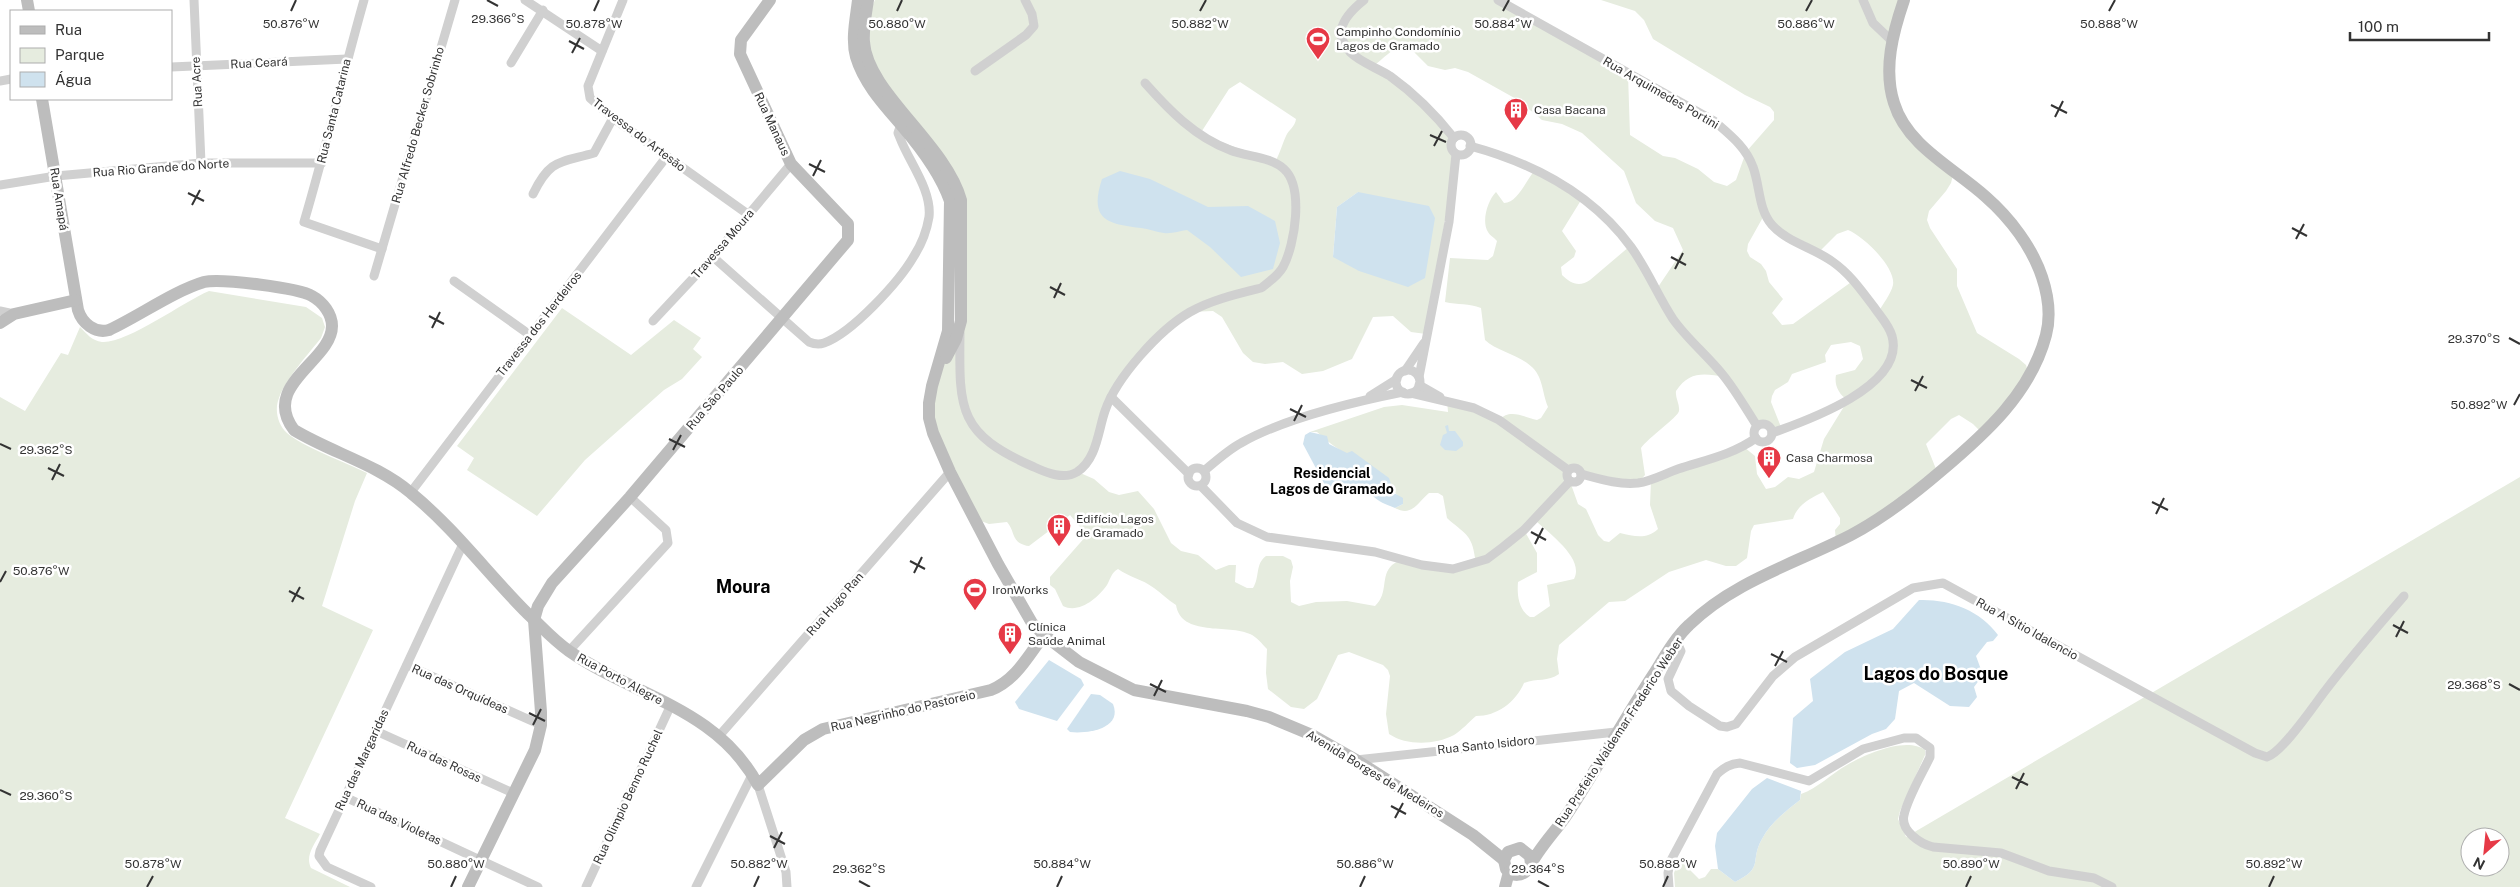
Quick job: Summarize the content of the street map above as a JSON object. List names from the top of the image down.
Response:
{
  "streets": {
    "street": [
      "Rua Ceará",
      "Rua Acre",
      "Rua Arquimedes Portini",
      "Rua Santa Catarina",
      "Rua Manaus",
      "Rua Alfredo Becker Sobrinho",
      "Travessa do Artesão",
      "Rua Rio Grande do Norte",
      "Rua Amapá",
      "Travessa Moura",
      "Travessa dos Herdeiros",
      "Rua São Paulo",
      "Rua Hugo Ran",
      "Rua A Sítio Idalencio",
      "Rua Porto Alegre",
      "Rua das Orquídeas",
      "Rua Negrinho do Pastoreio",
      "Rua Prefeito Waldemar Frederico Weber",
      "Rua Santo Isidoro",
      "Rua das Margaridas",
      "Rua das Rosas",
      "Avenida Borges de Medeiros",
      "Rua Olimpio Benno Ruchel",
      "Rua das Violetas"
    ]
  },
  "crossings": [
    ["Rua Ceará", "Rua Acre"],
    ["Rua Ceará", "Rua Santa Catarina"],
    ["Rua Acre", "Rua Rio Grande do Norte"],
    ["Rua Santa Catarina", "Rua Alfredo Becker Sobrinho"],
    ["Rua Santa Catarina", "Rua Rio Grande do Norte"],
    ["Rua Manaus", "Travessa Moura"],
    ["Rua Manaus", "Rua São Paulo"],
    ["Travessa do Artesão", "Travessa Moura"],
    ["Travessa do Artesão", "Travessa dos Herdeiros"],
    ["Rua Rio Grande do Norte", "Rua Amapá"],
    ["Rua Amapá", "Travessa dos Herdeiros"],
    ["Rua Amapá", "Rua Porto Alegre"],
    ["Travessa dos Herdeiros", "Rua Porto Alegre"],
    ["Rua São Paulo", "Rua Porto Alegre"],
    ["Rua Hugo Ran", "Rua Porto Alegre"],
    ["Rua Hugo Ran", "Avenida Borges de Medeiros"],
    ["Rua A Sítio Idalencio", "Rua Prefeito Waldemar Frederico Weber"],
    ["Rua Porto Alegre", "Rua Negrinho do Pastoreio"],
    ["Rua Porto Alegre", "Rua das Margaridas"],
    ["Rua Porto Alegre", "Rua Olimpio Benno Ruchel"],
    ["Rua das Orquídeas", "Rua das Margaridas"],
    ["Rua Negrinho do Pastoreio", "Avenida Borges de Medeiros"],
    ["Rua Prefeito Waldemar Frederico Weber", "Rua Santo Isidoro"],
    ["Rua Prefeito Waldemar Frederico Weber", "Avenida Borges de Medeiros"],
    ["Rua Santo Isidoro", "Avenida Borges de Medeiros"],
    ["Rua das Margaridas", "Rua das Rosas"],
    ["Rua das Margaridas", "Rua das Violetas"]
  ],
  "districts": ["Residencial Lagos de Gramado", "Moura", "Lagos do Bosque"],
  "places": {
    "sports": ["Campinho Condomínio Lagos de Gramado", "IronWorks"],
    "building": [
      "Casa Bacana",
      "Casa Charmosa",
      "Edifício Lagos de Gramado",
      "Clínica Saúde Animal"
    ]
  },
  "legend": ["Rua", "Parque", "Água"],
  "scale_bar": "100 m",
  "north": "bottom left",
  "coordinates": [
    "29.366°S",
    "50.876°W",
    "50.878°W",
    "50.880°W",
    "50.882°W",
    "50.884°W",
    "50.886°W",
    "50.888°W",
    "29.370°S",
    "50.892°W",
    "29.362°S",
    "29.368°S",
    "29.360°S",
    "50.890°W",
    "29.364°S"
  ]
}
